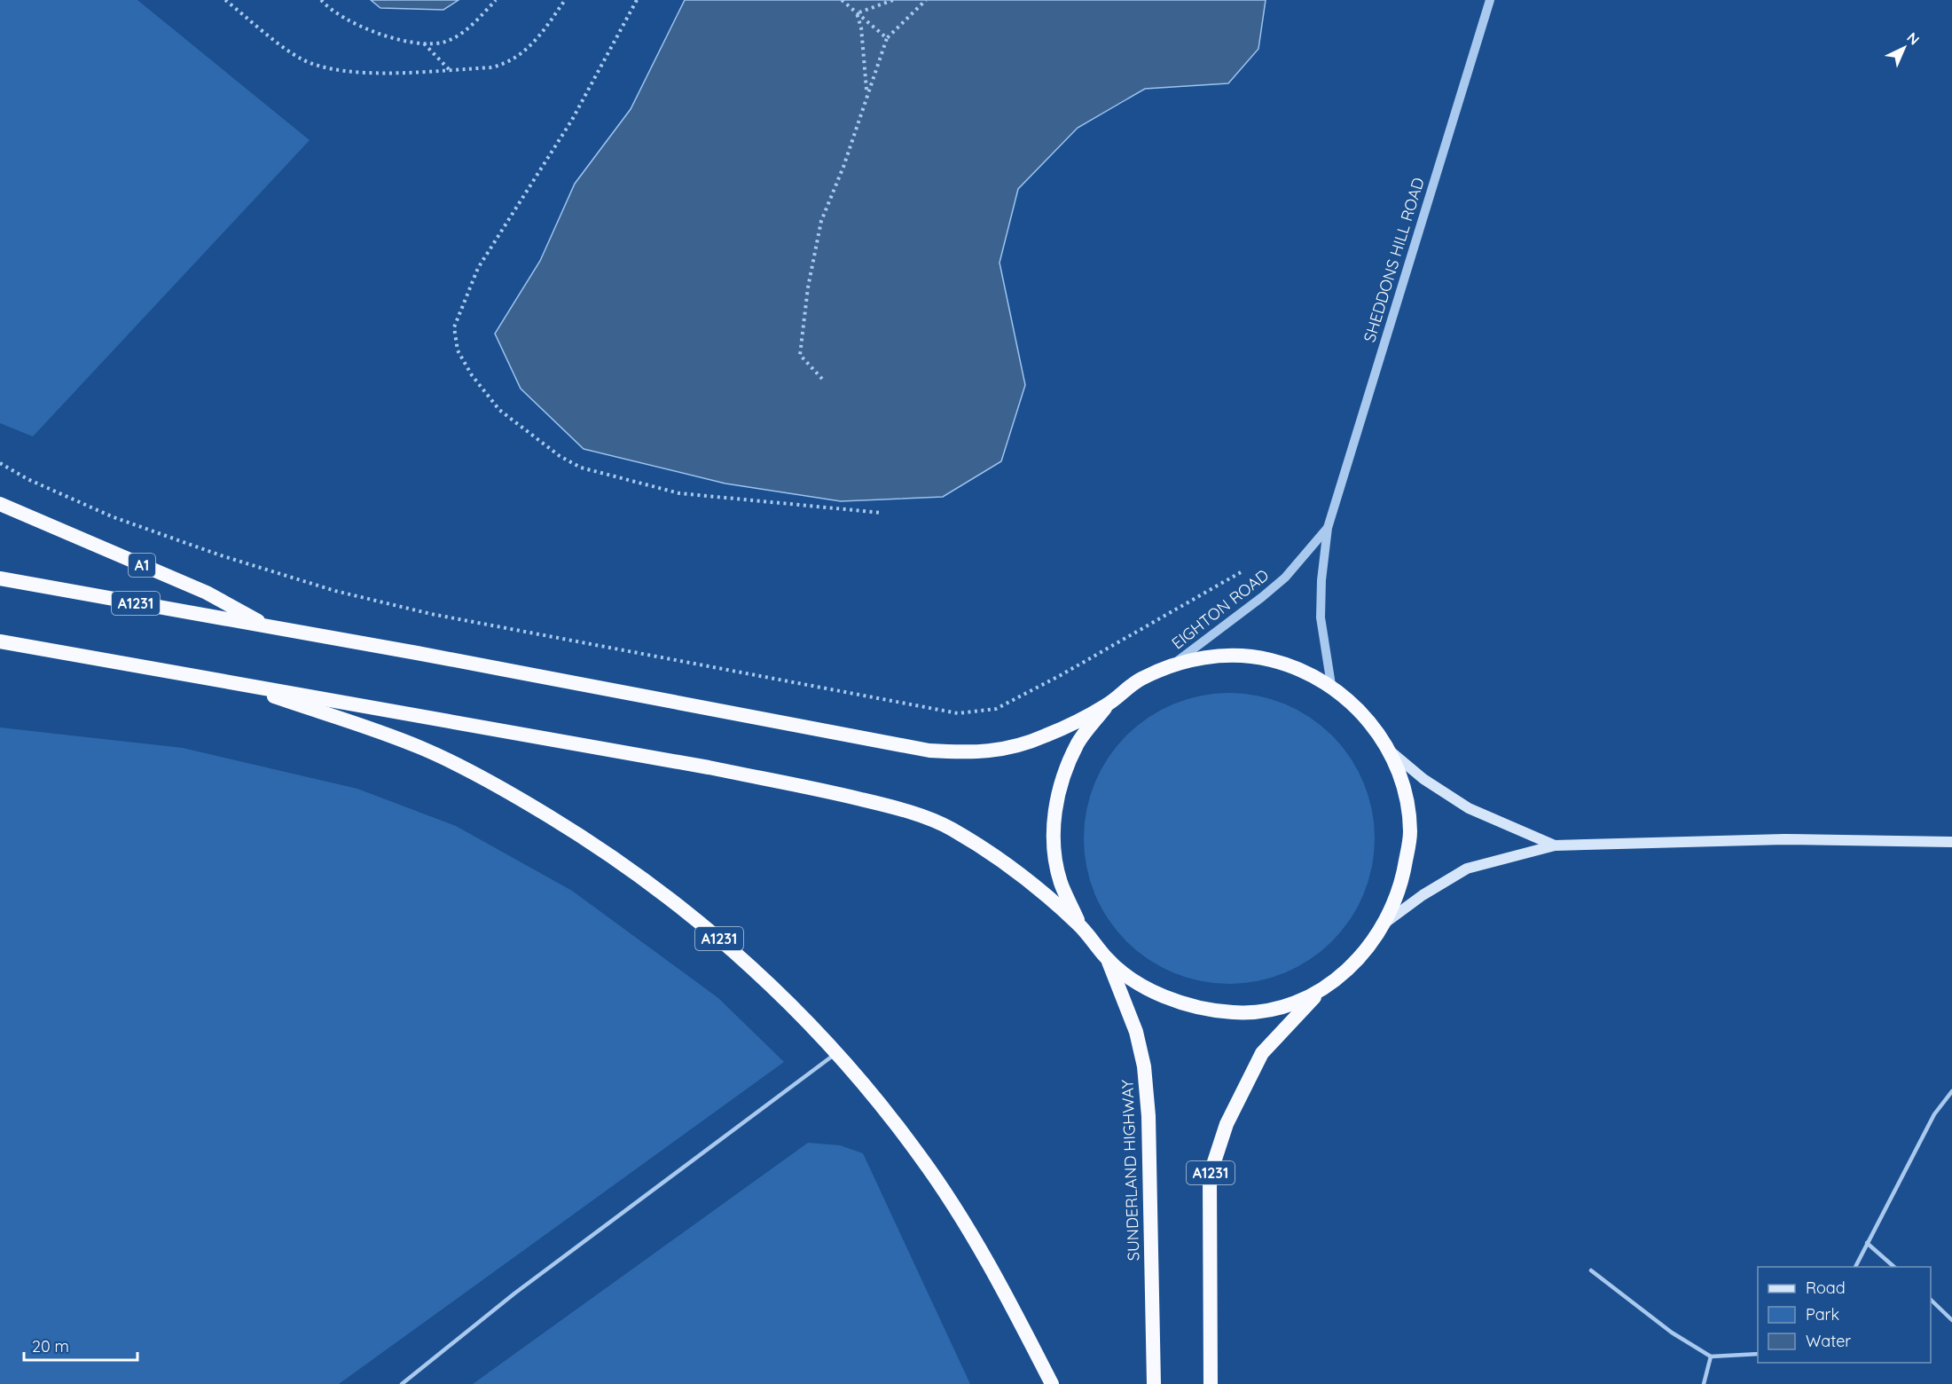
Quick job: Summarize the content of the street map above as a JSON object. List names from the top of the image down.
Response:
{
  "streets": {
    "highway": ["A1", "A1231", "SUNDERLAND HIGHWAY"],
    "street": ["SHEDDONS HILL ROAD", "EIGHTON ROAD"]
  },
  "crossings": [
    ["SHEDDONS HILL ROAD", "EIGHTON ROAD"],
    ["A1", "A1231"]
  ],
  "legend": ["Road", "Park", "Water"],
  "scale_bar": "20 m",
  "north": "top right"
}
